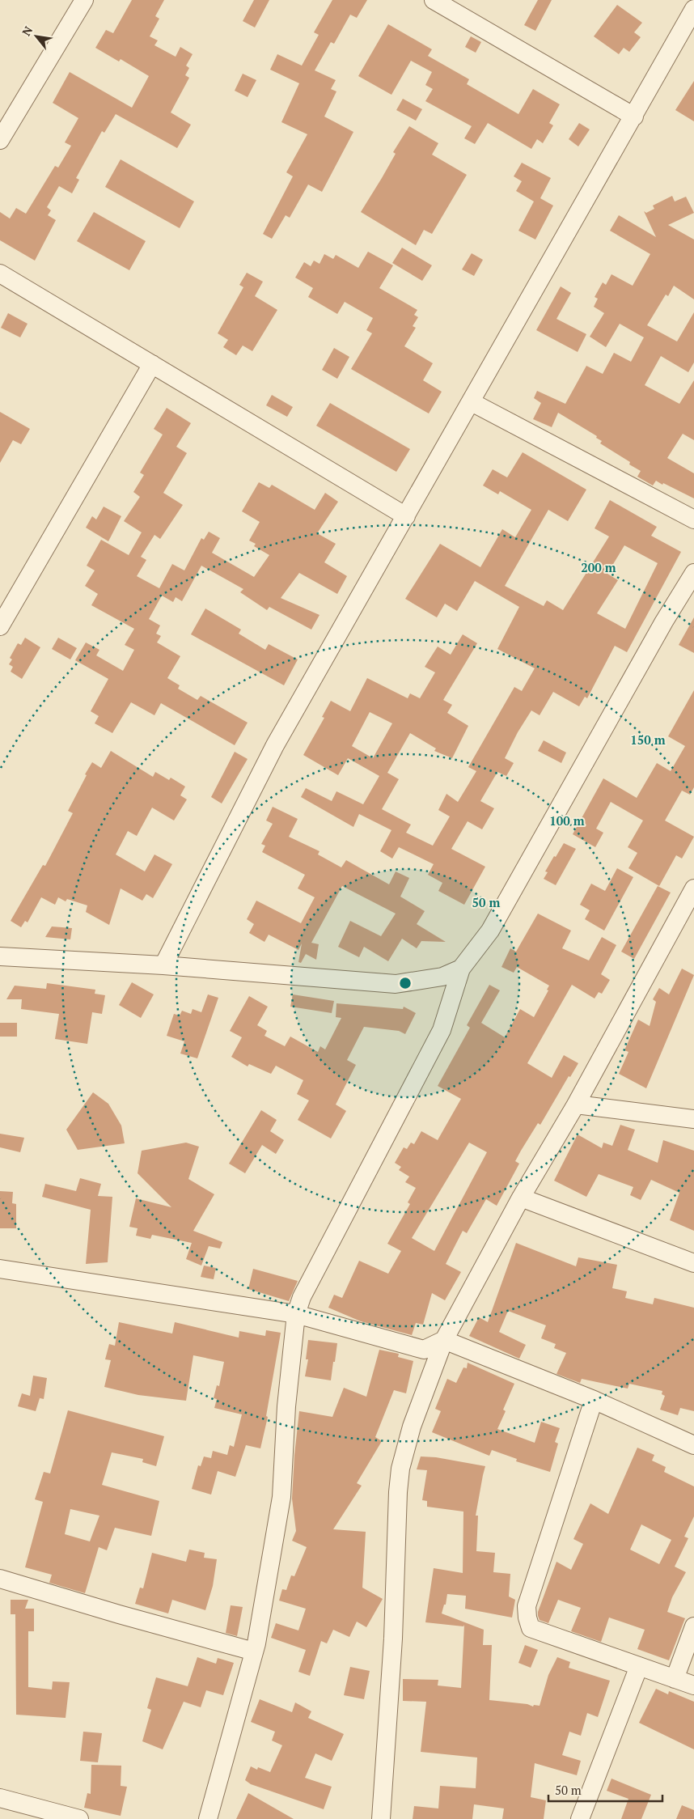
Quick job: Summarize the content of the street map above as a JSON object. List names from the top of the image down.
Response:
{
  "scale_bar": "50 m",
  "north": "top left",
  "rings": [
    "200 m",
    "150 m",
    "100 m",
    "50 m"
  ]
}
